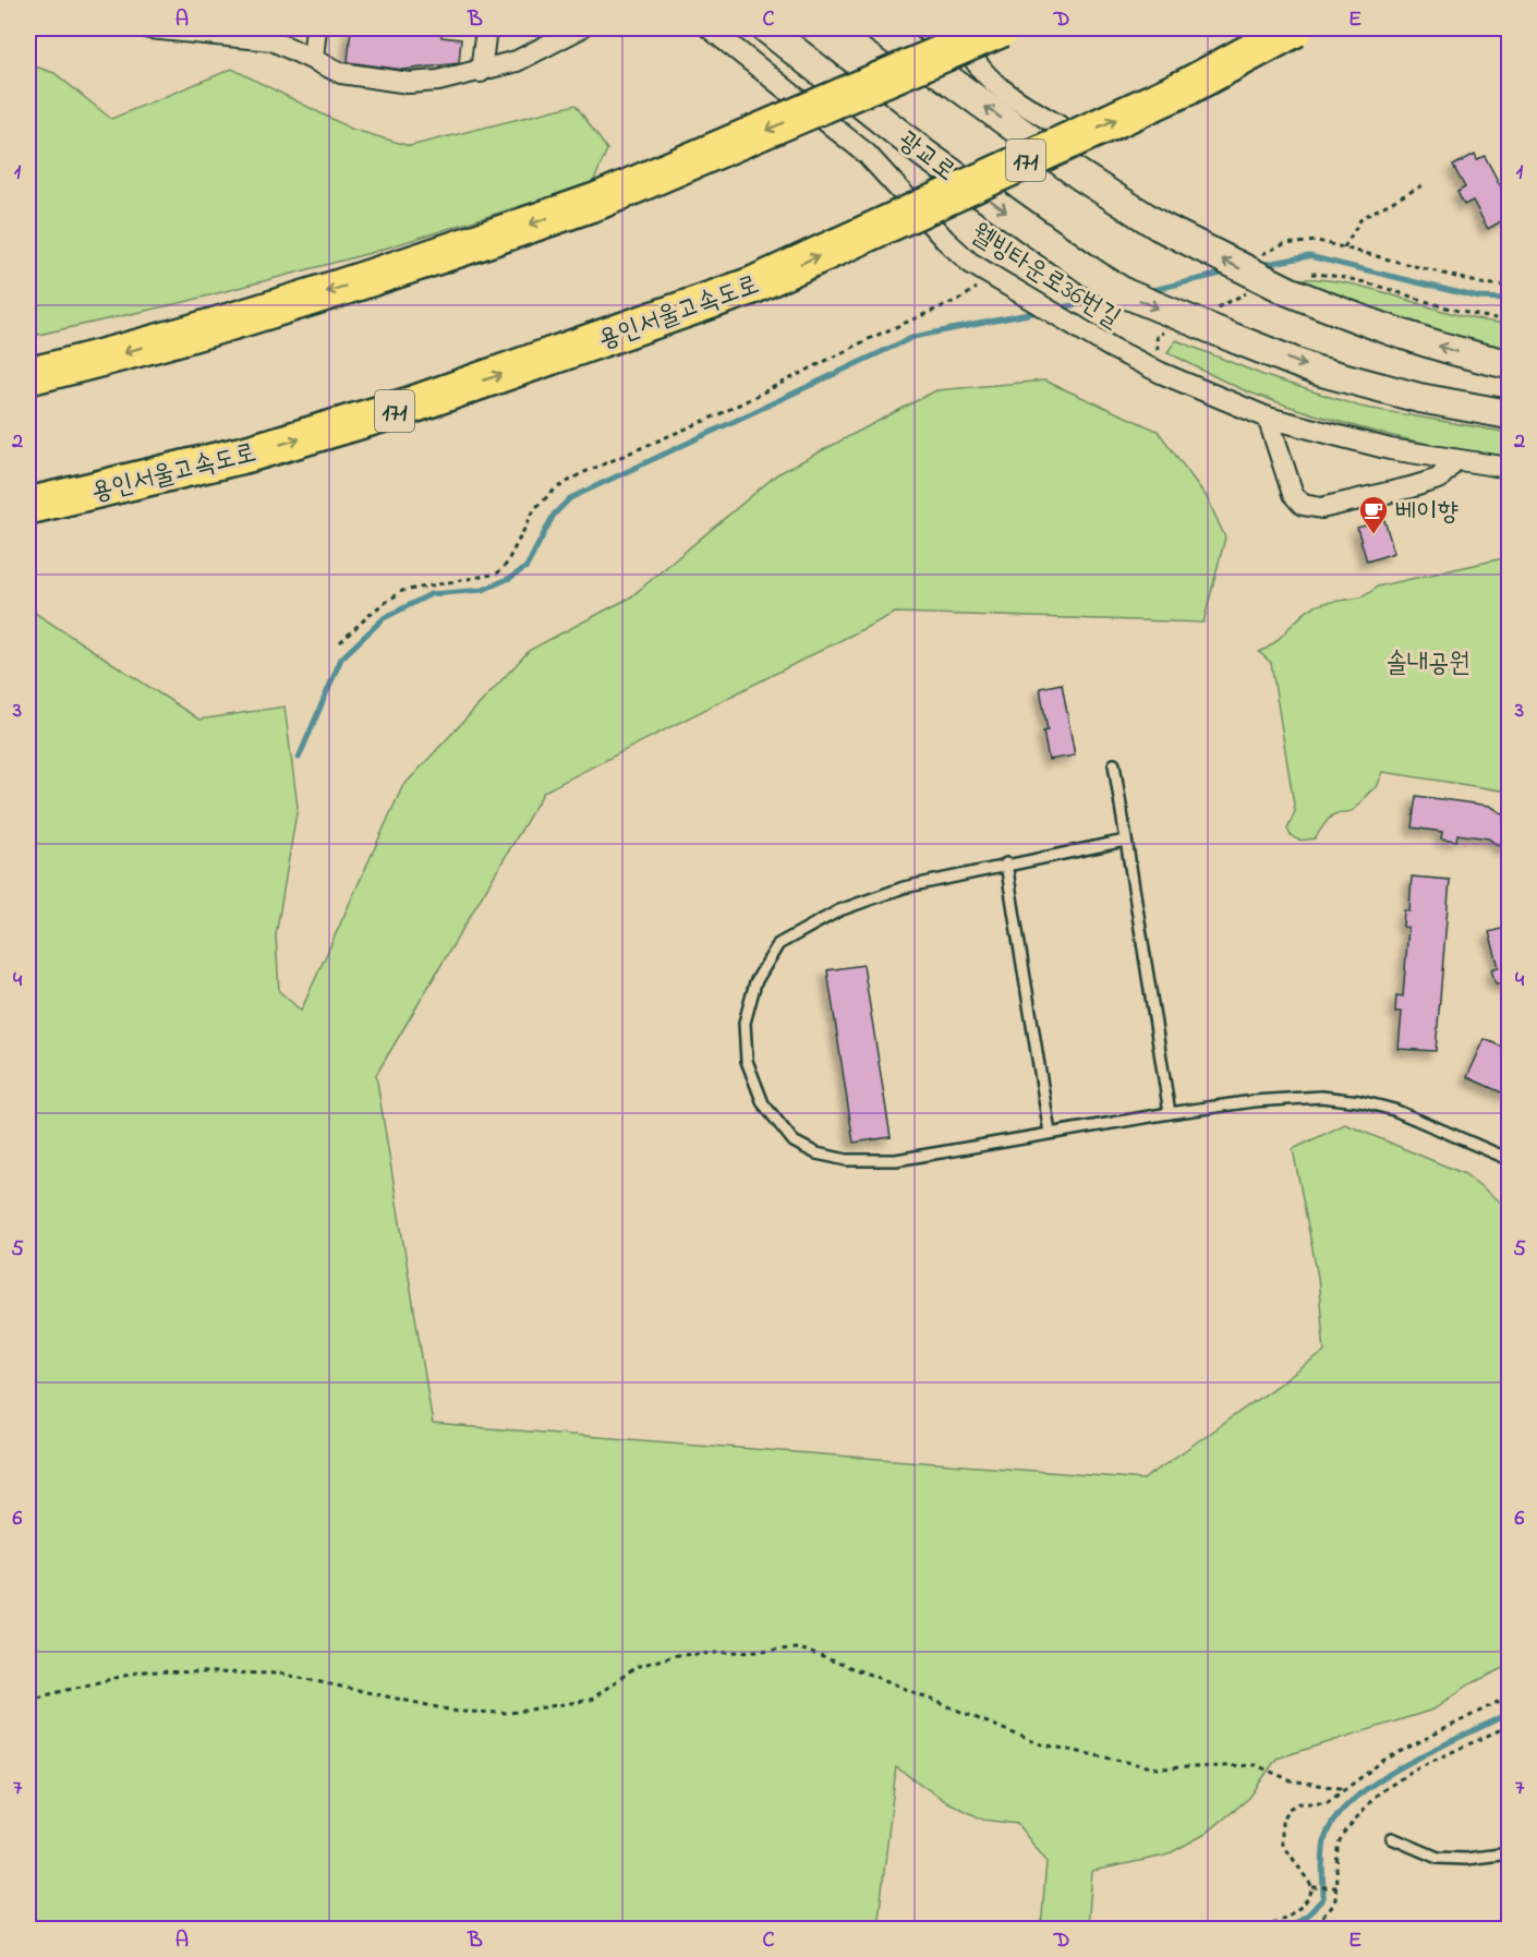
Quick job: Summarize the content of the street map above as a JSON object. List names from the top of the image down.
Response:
{
  "streets": {
    "highway": ["171", "용인서울고속도로"],
    "main road": ["광교로"],
    "street": ["웰빙타운로36번길"]
  },
  "parks": ["솔내공원"],
  "places": {
    "cafe": ["베이향"]
  },
  "grid": {
    "columns": [
      "A",
      "B",
      "C",
      "D",
      "E"
    ],
    "rows": [
      "1",
      "2",
      "3",
      "4",
      "5",
      "6",
      "7"
    ]
  }
}
